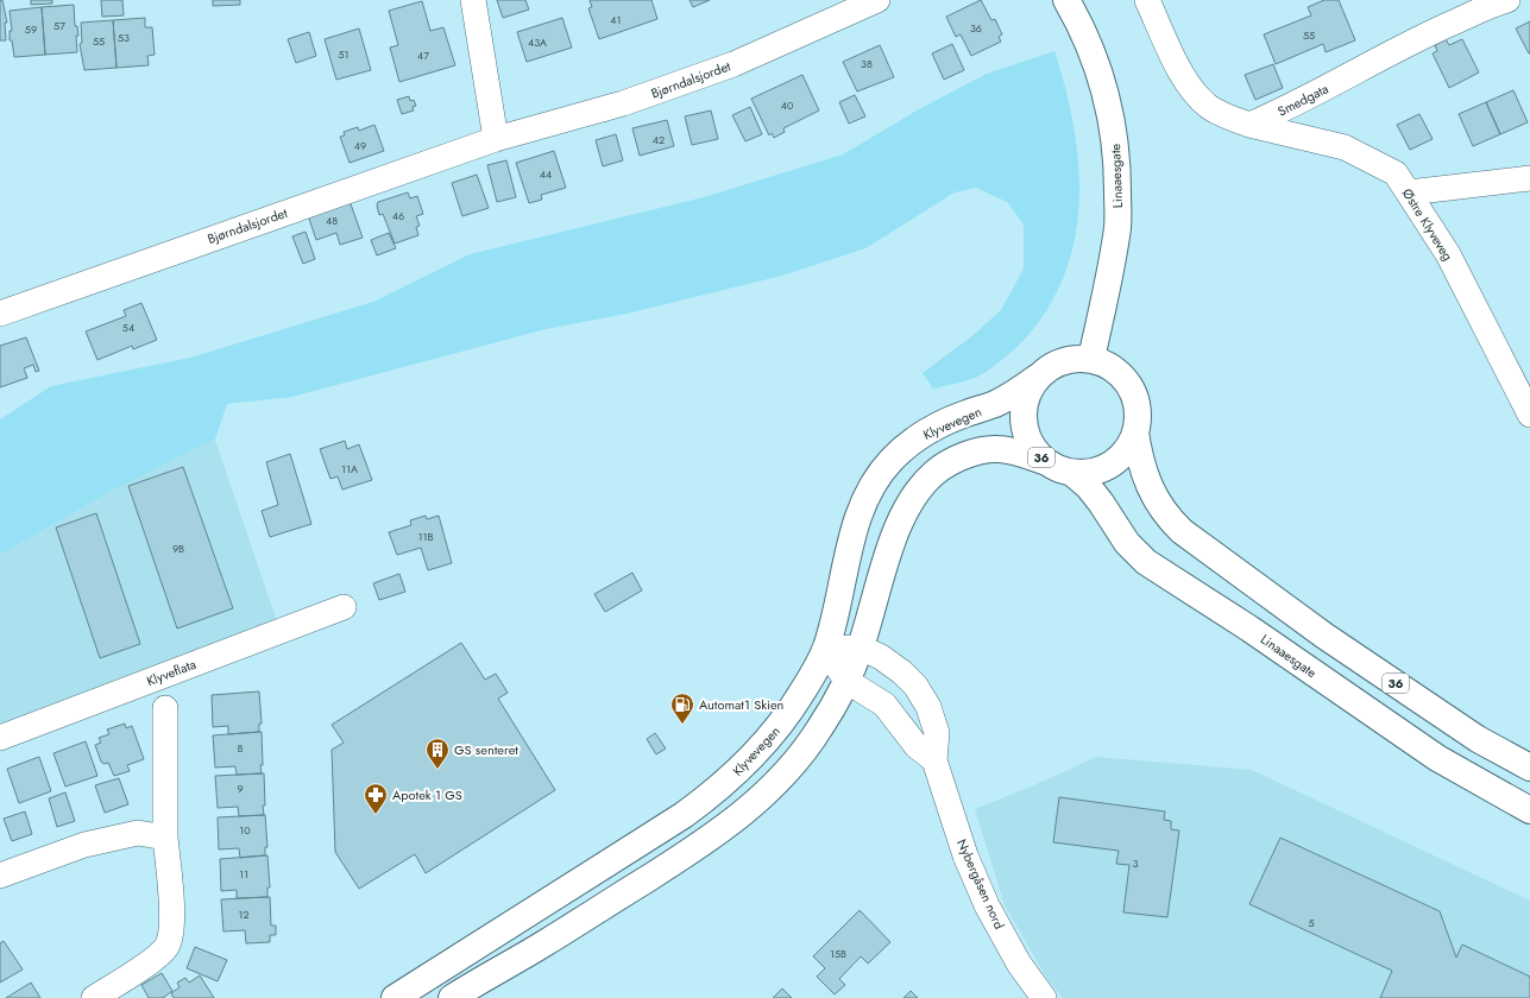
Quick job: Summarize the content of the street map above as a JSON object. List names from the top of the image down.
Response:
{
  "streets": {
    "main road": ["Linaaesgate", "Klyvevegen", "36"],
    "street": [
      "Bjørndalsjordet",
      "Smedgata",
      "Østre Klyveveg",
      "Klyveflata",
      "Nybergåsen nord"
    ]
  },
  "crossings": [
    ["Smedgata", "Østre Klyveveg"],
    ["Linaaesgate", "Klyvevegen"],
    ["Klyvevegen", "Nybergåsen nord"]
  ],
  "places": {
    "fuel station": ["Automat1 Skien"],
    "building": ["GS senteret"],
    "pharmacy": ["Apotek 1 GS"]
  },
  "house_numbers": [
    "41",
    "57",
    "36",
    "59",
    "55",
    "53",
    "55",
    "43A",
    "51",
    "47",
    "38",
    "40",
    "42",
    "49",
    "44",
    "46",
    "48",
    "54",
    "11A",
    "11B",
    "9B",
    "8",
    "9",
    "10",
    "3",
    "11",
    "12",
    "5",
    "15B"
  ]
}
